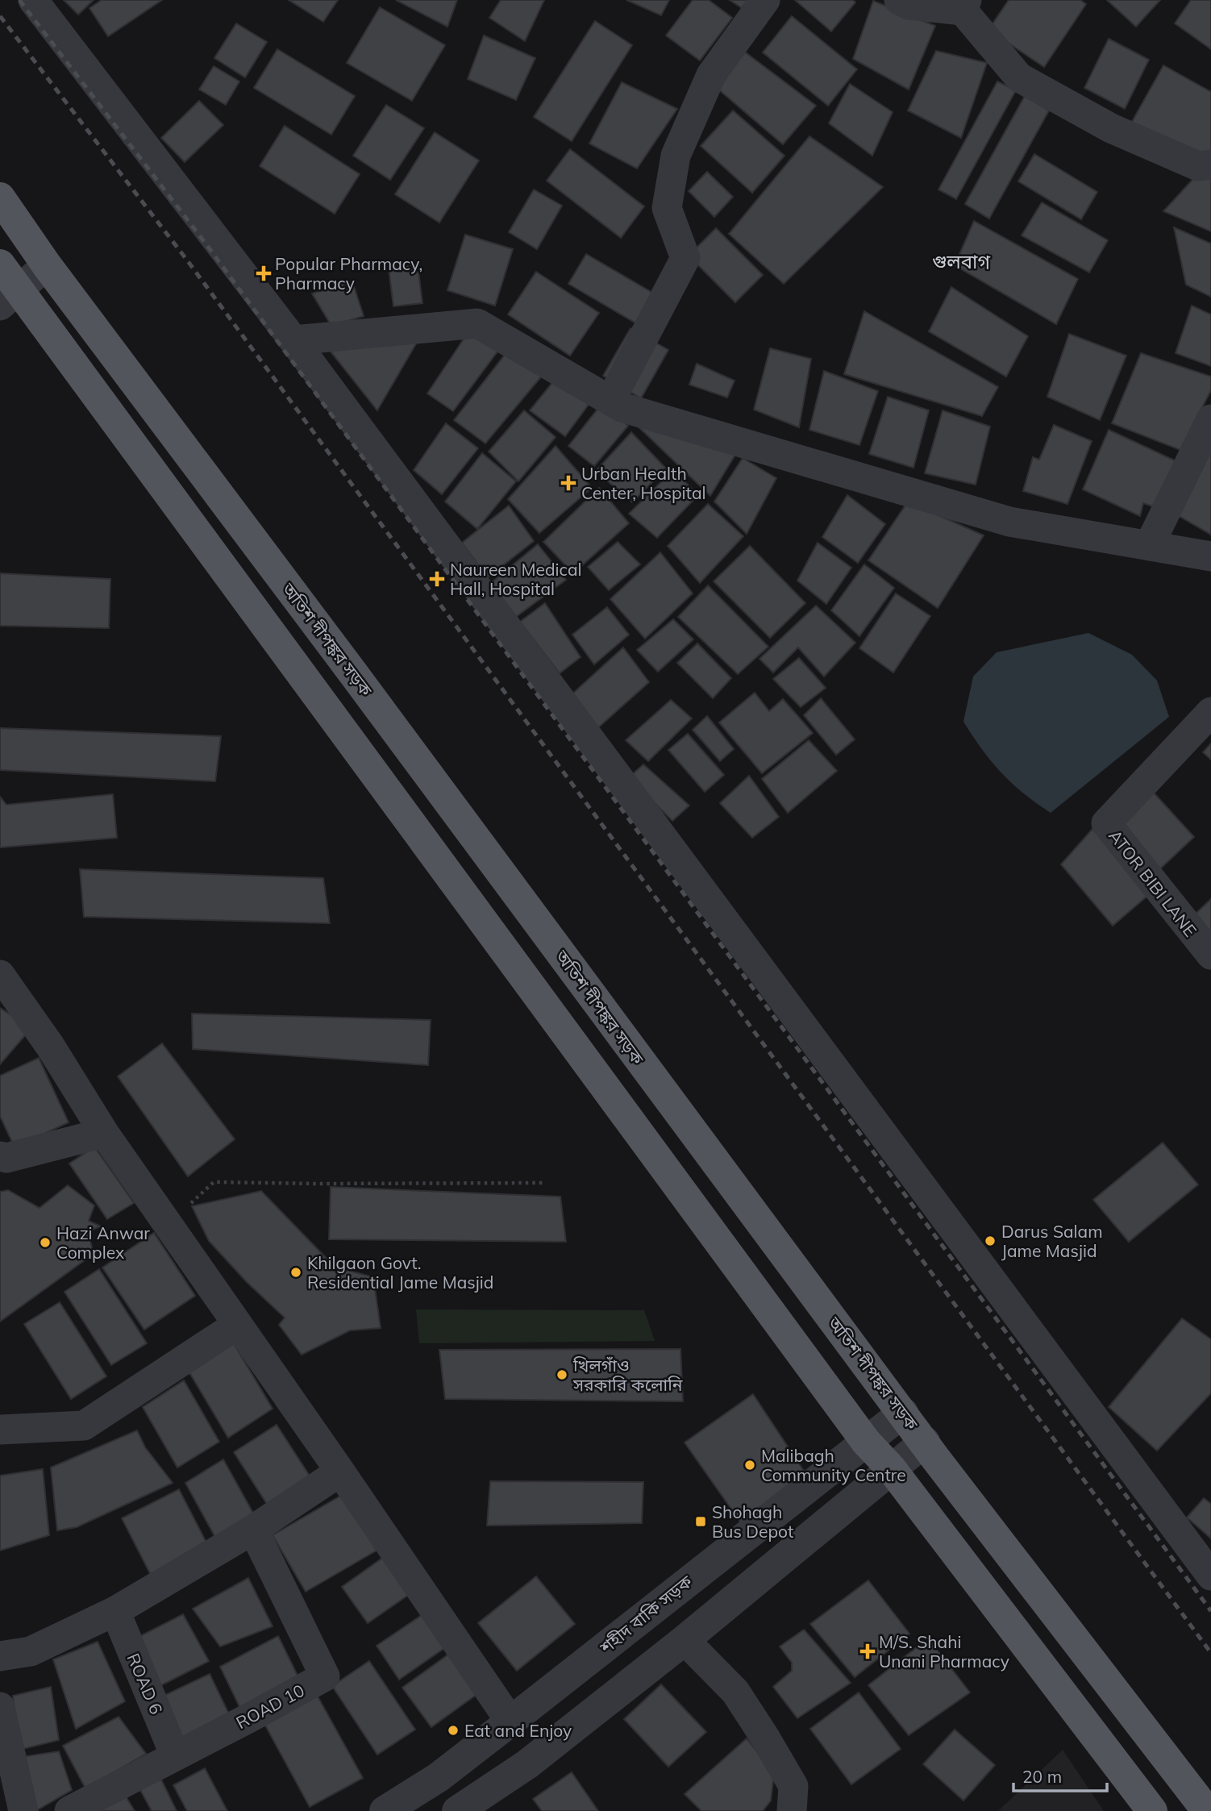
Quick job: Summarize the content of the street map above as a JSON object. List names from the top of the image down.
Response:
{
  "streets": {
    "main road": ["অতিশ দীপঙ্কর সড়ক"],
    "street": [
      "ATOR BIBI LANE",
      "শহীদ বাকি সড়ক",
      "ROAD 6",
      "ROAD 10"
    ]
  },
  "crossings": [
    ["অতিশ দীপঙ্কর সড়ক", "শহীদ বাকি সড়ক"],
    ["ROAD 6", "ROAD 10"]
  ],
  "districts": ["গুলবাগ"],
  "places": {
    "health": [
      "Popular Pharmacy, Pharmacy",
      "Urban Health Center, Hospital",
      "Naureen Medical Hall, Hospital",
      "M/S. Shahi Unani Pharmacy"
    ],
    "other": [
      "Darus Salam Jame Masjid",
      "Hazi Anwar Complex",
      "Khilgaon Govt. Residential Jame Masjid",
      "খিলগাঁও সরকারি কলোনি",
      "Malibagh Community Centre",
      "Eat and Enjoy"
    ],
    "transit": ["Shohagh Bus Depot"]
  },
  "scale_bar": "20 m"
}
